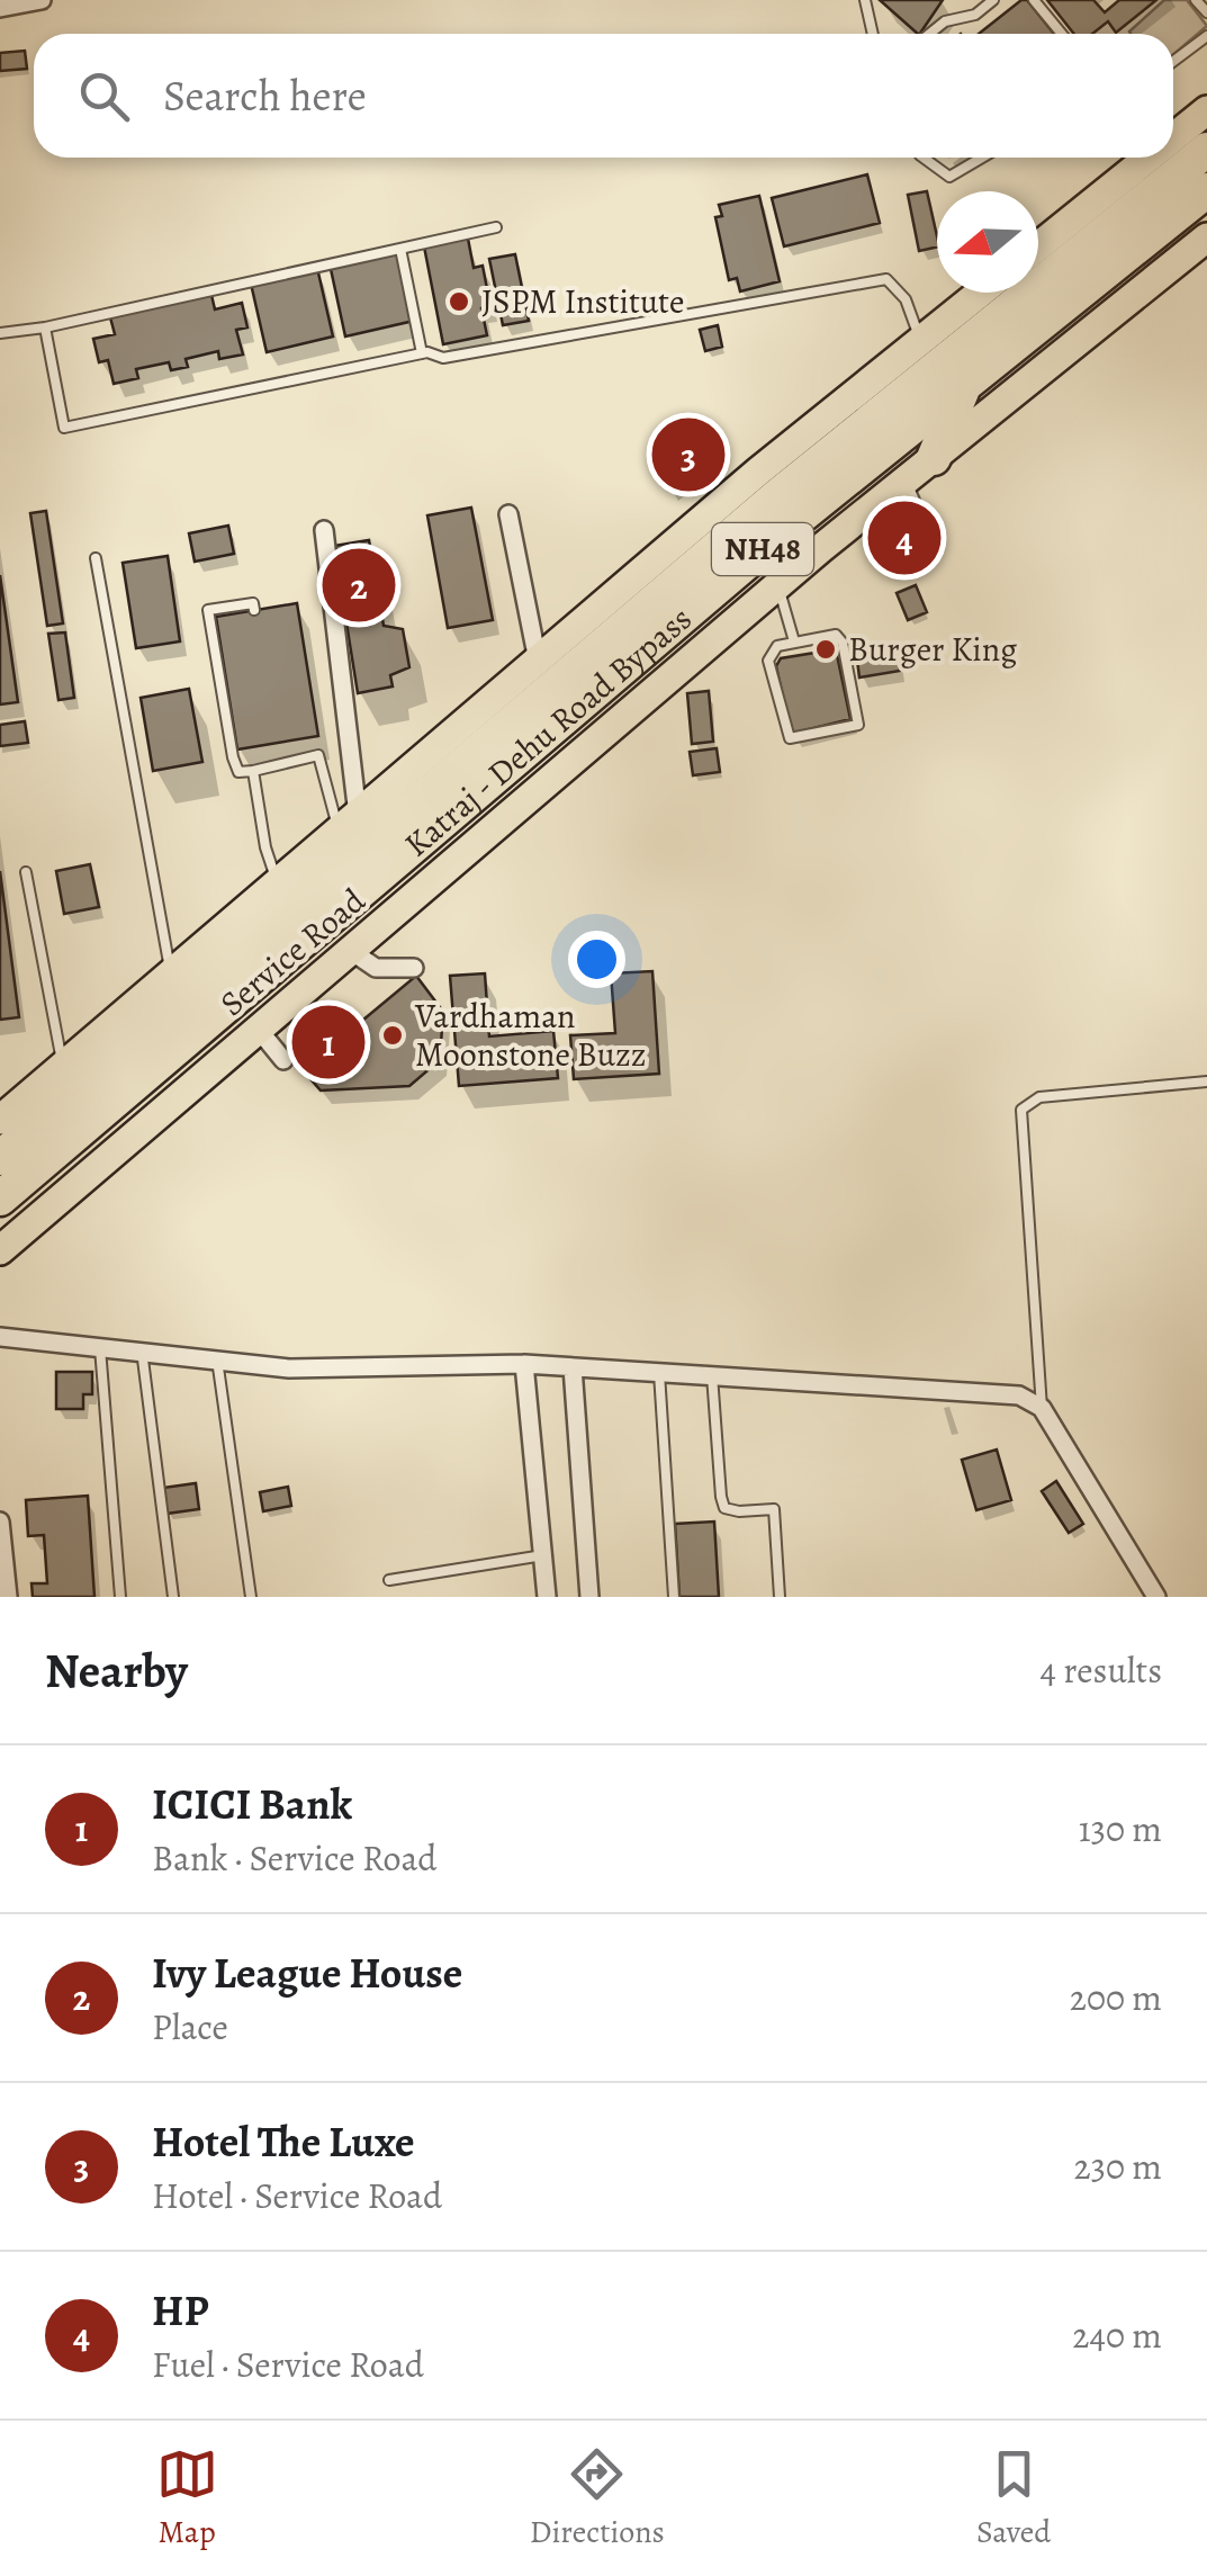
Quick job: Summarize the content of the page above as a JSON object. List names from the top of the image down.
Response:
{
  "streets": {
    "highway": ["NH48", "Katraj - Dehu Road Bypass"],
    "main road": ["Service Road"]
  },
  "places": ["JSPM Institute", "Burger King", "Vardhaman Moonstone Buzz"],
  "north": "left",
  "page": {
    "search": "Search here",
    "pins": [
      "3",
      "4",
      "2",
      "1"
    ],
    "heading": ["Nearby", "4 results"],
    "list": [
      {
        "mark": "1",
        "name": "ICICI Bank",
        "note": "Bank · Service Road",
        "value": "130 m"
      },
      {
        "mark": "2",
        "name": "Ivy League House",
        "note": "Place",
        "value": "200 m"
      },
      {
        "mark": "3",
        "name": "Hotel The Luxe",
        "note": "Hotel · Service Road",
        "value": "230 m"
      },
      {
        "mark": "4",
        "name": "HP",
        "note": "Fuel · Service Road",
        "value": "240 m"
      }
    ],
    "nav": ["Map", "Directions", "Saved"]
  }
}
